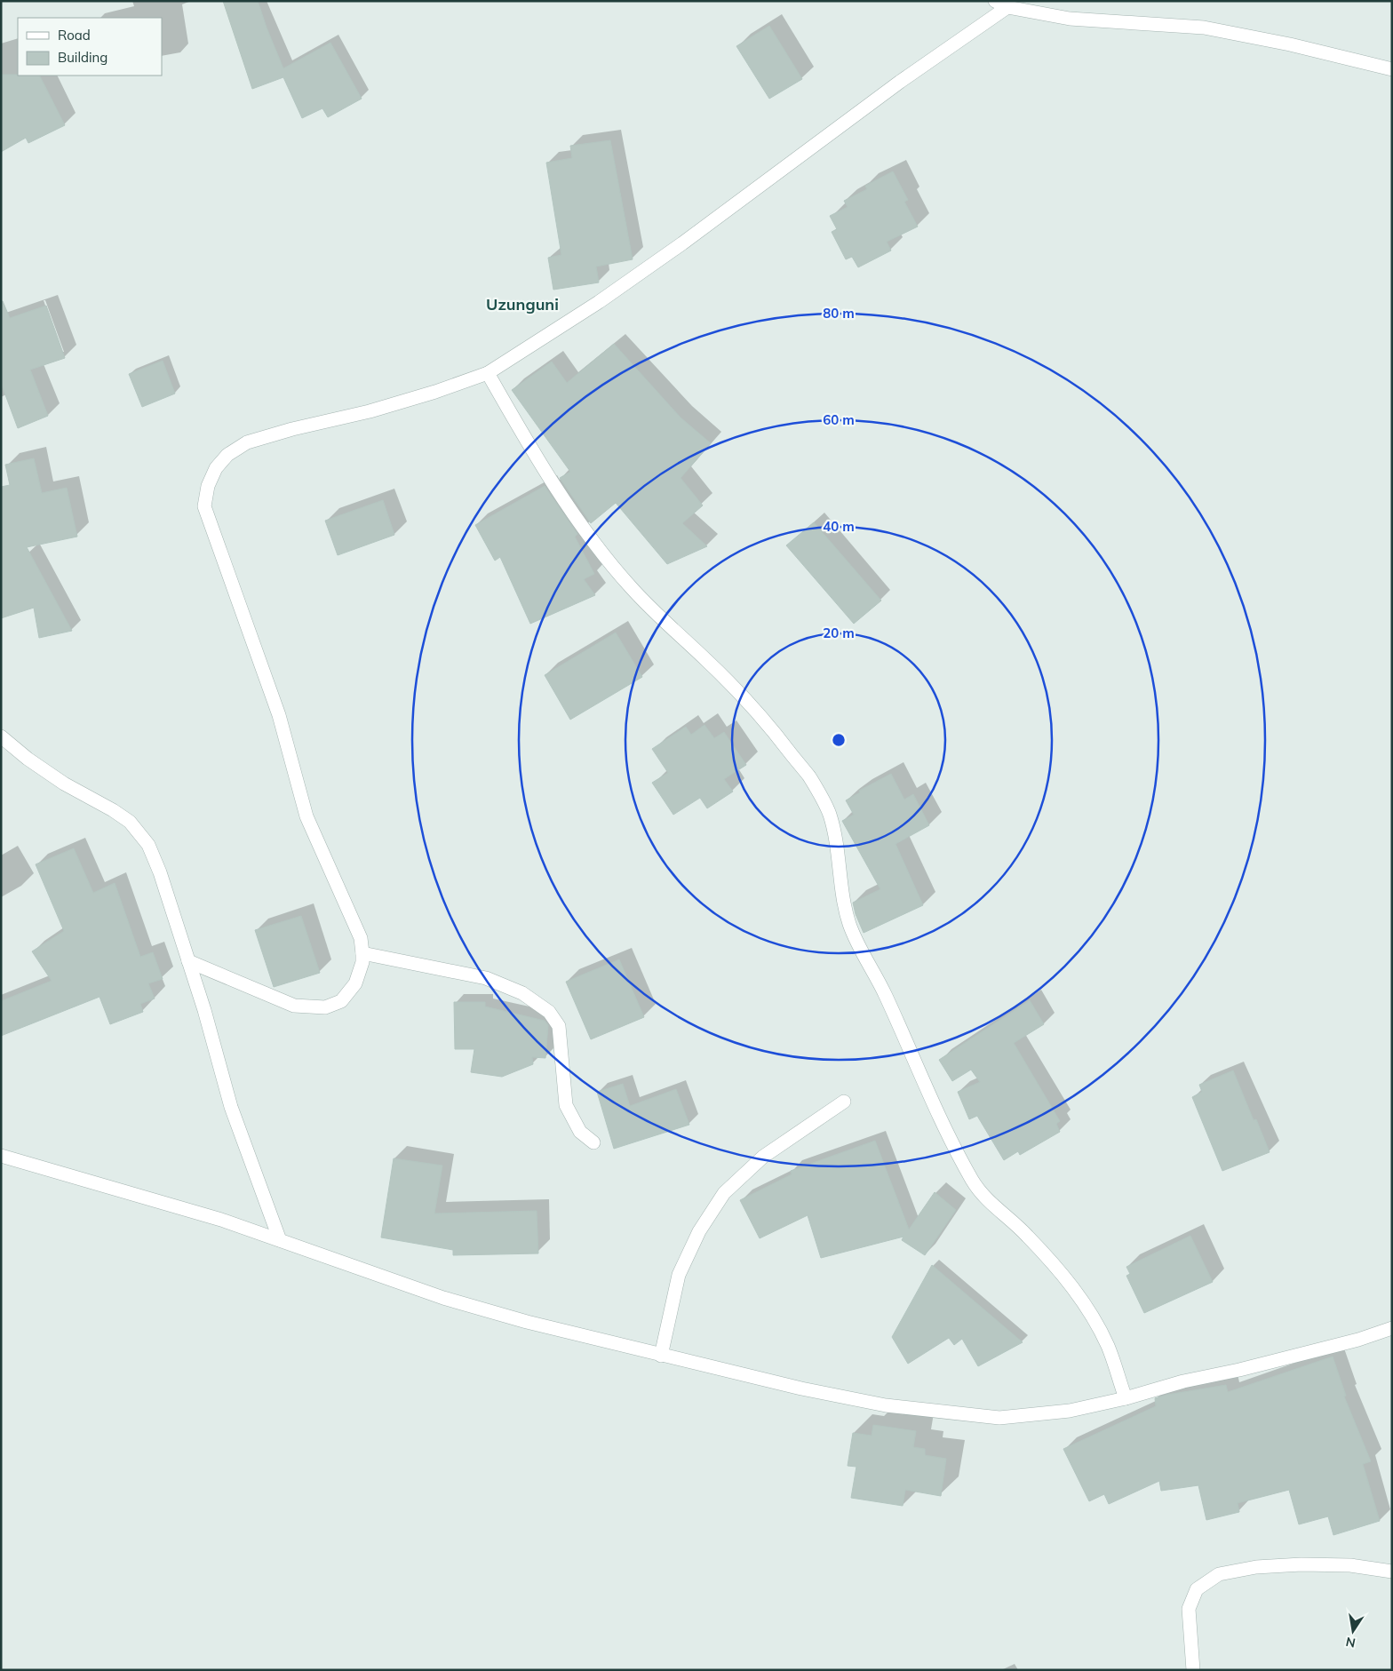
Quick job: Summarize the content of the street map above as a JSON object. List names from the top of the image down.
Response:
{
  "districts": ["Uzunguni"],
  "legend": ["Road", "Building"],
  "north": "bottom",
  "rings": [
    "80 m",
    "60 m",
    "40 m",
    "20 m"
  ]
}
